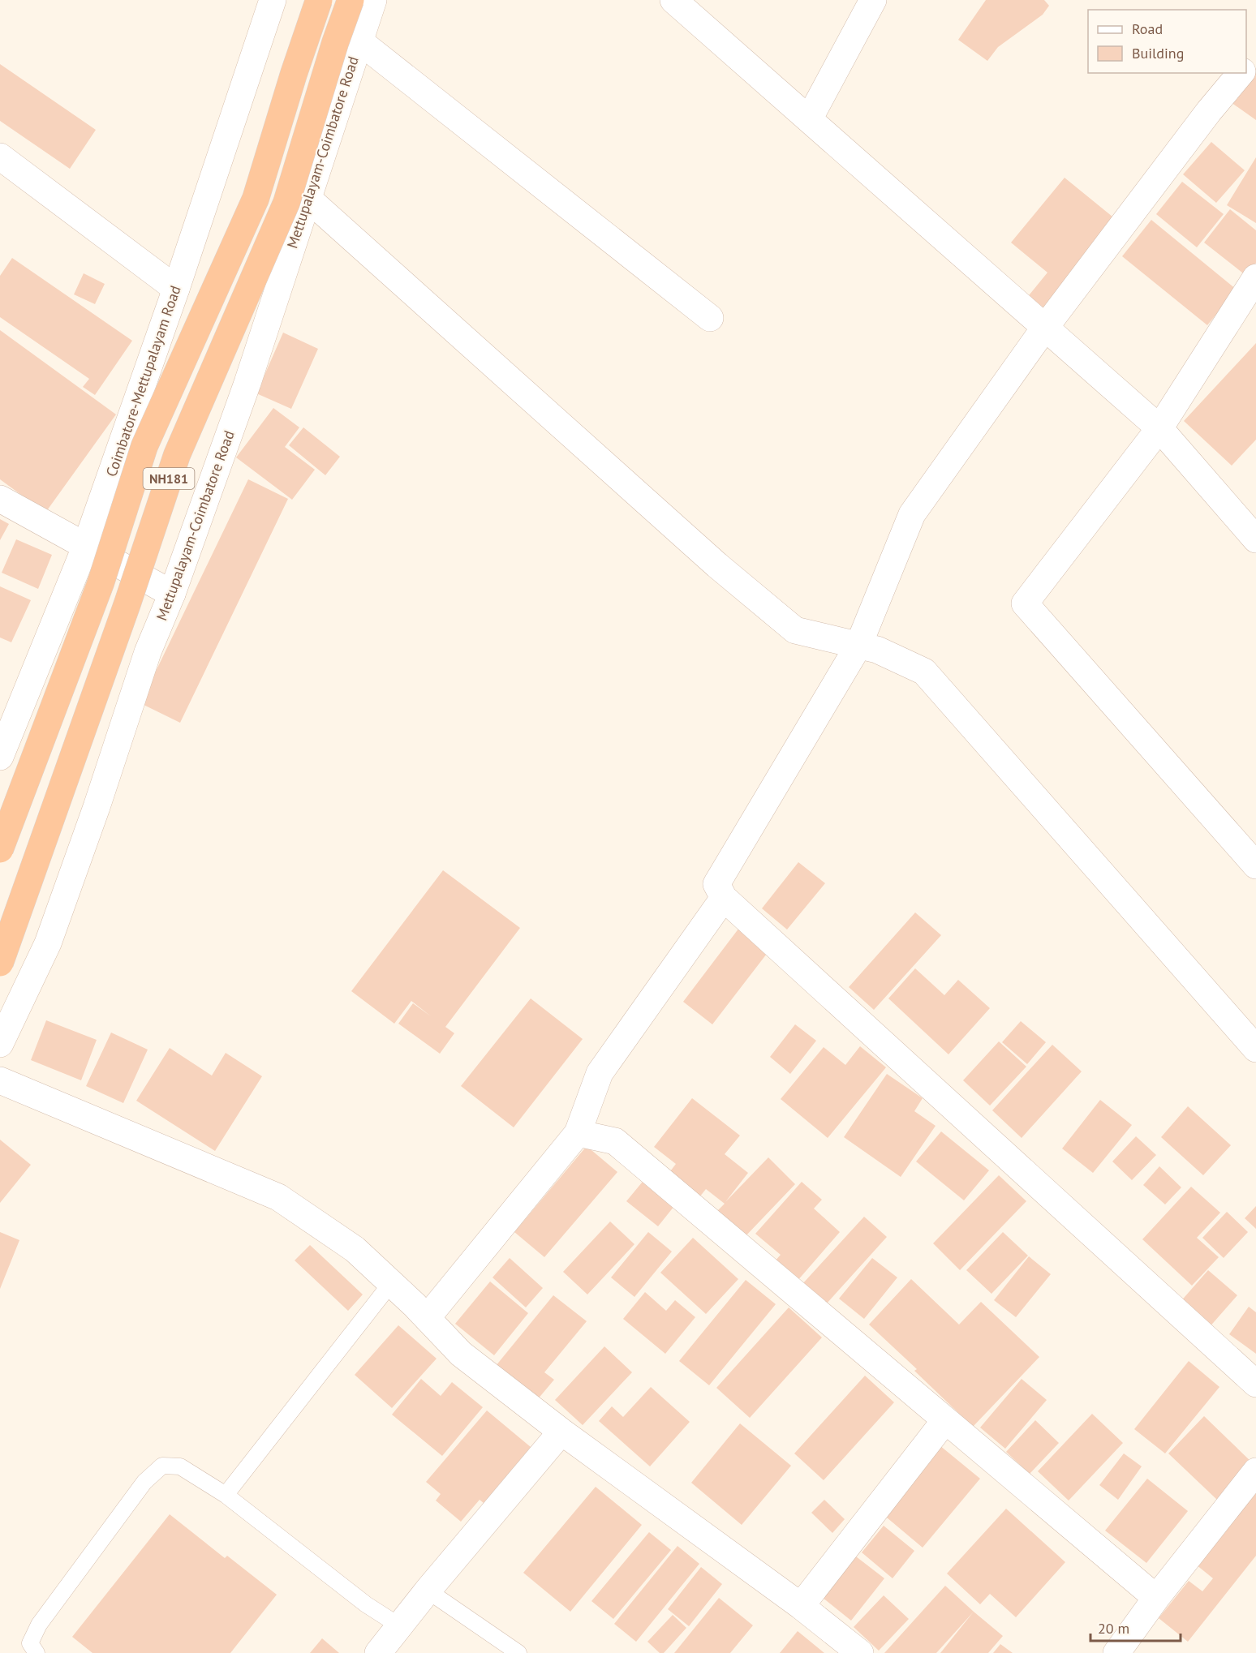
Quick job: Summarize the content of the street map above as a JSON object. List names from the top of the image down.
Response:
{
  "streets": {
    "highway": ["NH181"],
    "street": ["Mettupalayam-Coimbatore Road", "Coimbatore-Mettupalayam Road"]
  },
  "legend": ["Road", "Building"],
  "scale_bar": "20 m"
}
